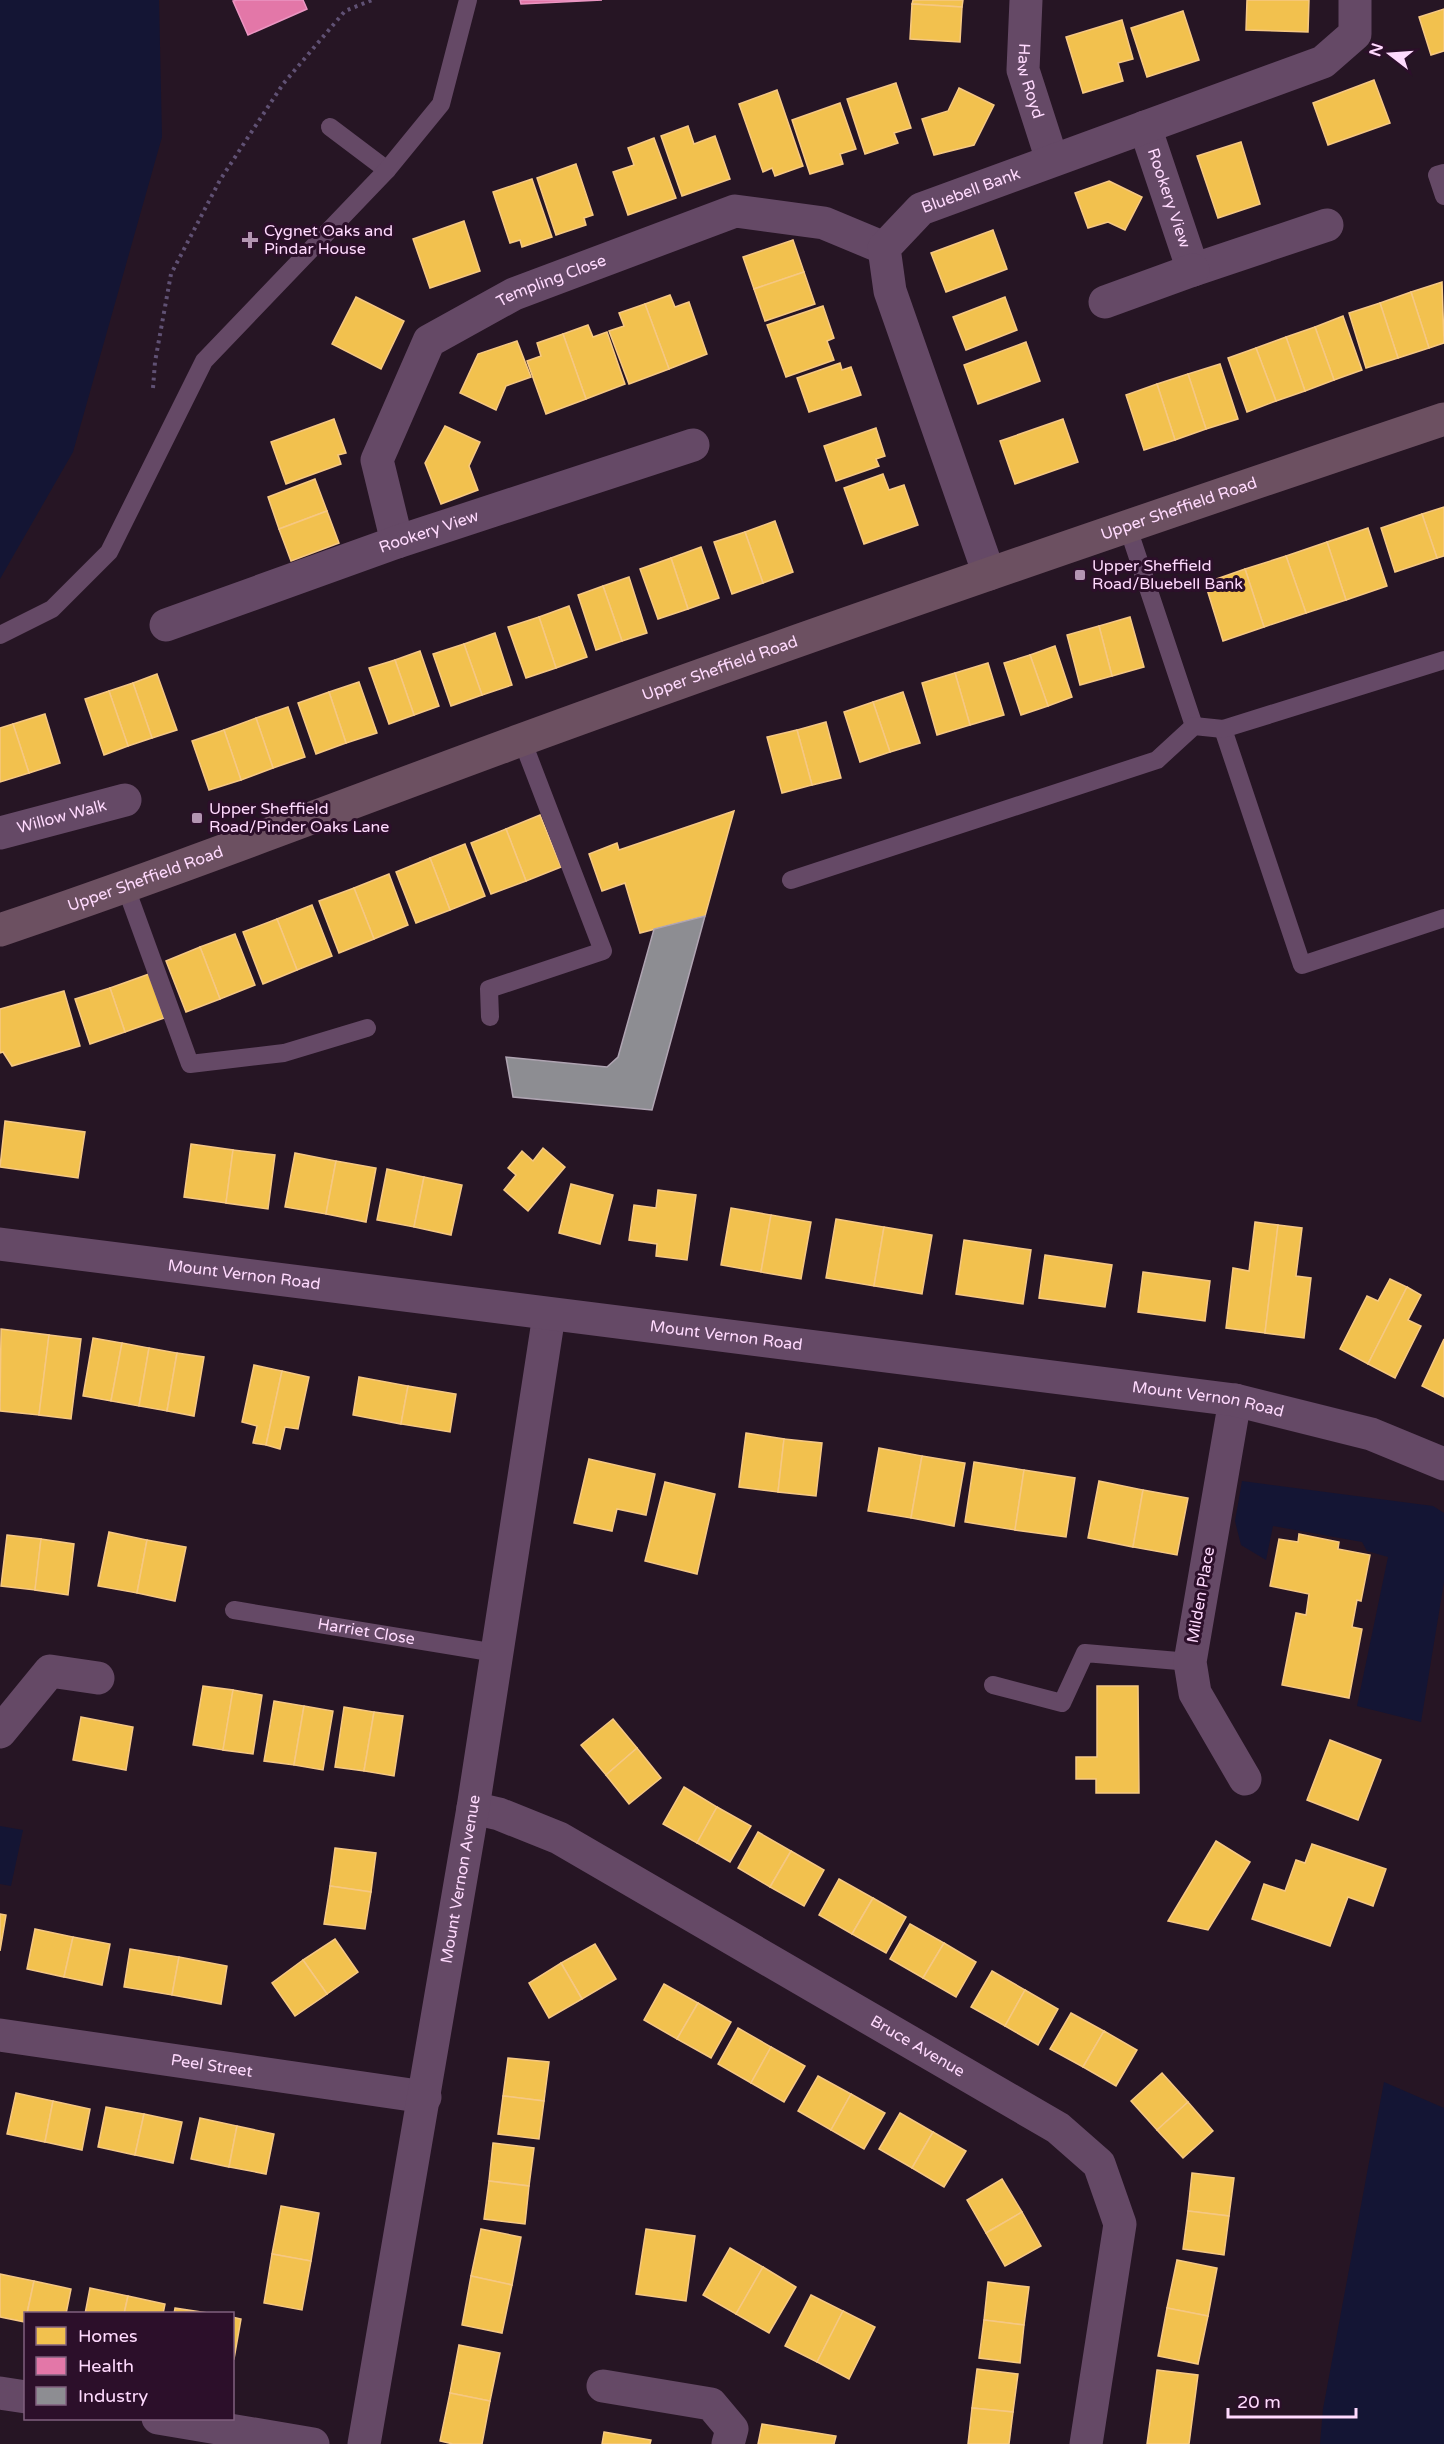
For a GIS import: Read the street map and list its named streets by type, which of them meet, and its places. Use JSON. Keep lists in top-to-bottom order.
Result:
{
  "streets": {
    "highway": ["Upper Sheffield Road"],
    "street": [
      "Haw Royd",
      "Bluebell Bank",
      "Rookery View",
      "Templing Close",
      "Willow Walk",
      "Mount Vernon Road",
      "Milden Place",
      "Mount Vernon Avenue",
      "Bruce Avenue",
      "Peel Street"
    ],
    "lane": ["Harriet Close"]
  },
  "crossings": [
    ["Haw Royd", "Bluebell Bank"],
    ["Bluebell Bank", "Rookery View"],
    ["Bluebell Bank", "Templing Close"],
    ["Rookery View", "Templing Close"],
    ["Mount Vernon Road", "Milden Place"],
    ["Mount Vernon Road", "Mount Vernon Avenue"],
    ["Harriet Close", "Mount Vernon Avenue"],
    ["Mount Vernon Avenue", "Bruce Avenue"],
    ["Mount Vernon Avenue", "Peel Street"]
  ],
  "places": {
    "health": ["Cygnet Oaks and Pindar House"],
    "transit": ["Upper Sheffield Road/Bluebell Bank", "Upper Sheffield Road/Pinder Oaks Lane"]
  },
  "legend": ["Homes", "Health", "Industry"],
  "scale_bar": "20 m",
  "north": "left"
}
